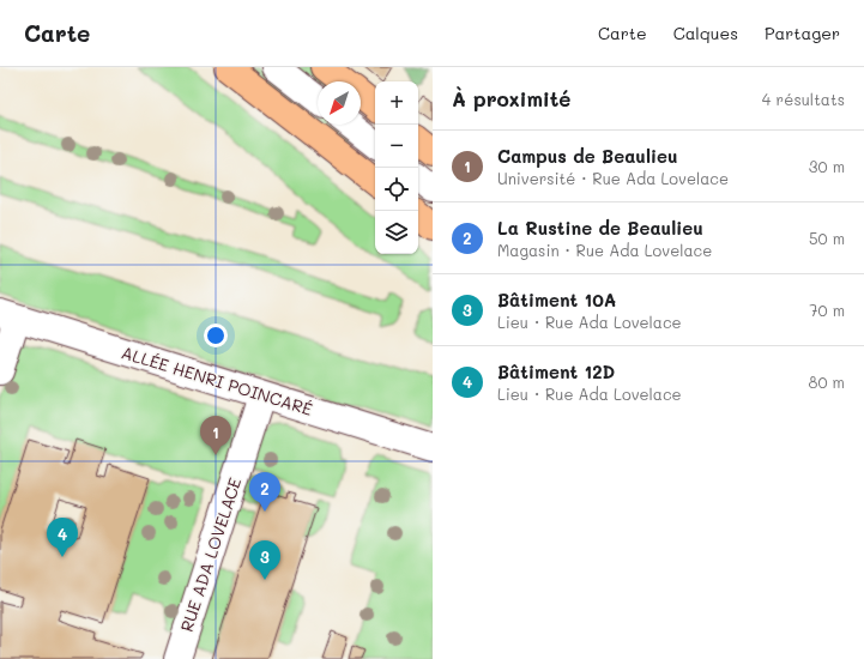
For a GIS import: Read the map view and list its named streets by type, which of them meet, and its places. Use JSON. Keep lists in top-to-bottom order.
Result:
{
  "streets": {
    "street": ["ALLÉE HENRI POINCARÉ", "RUE ADA LOVELACE"]
  },
  "crossings": [
    ["ALLÉE HENRI POINCARÉ", "RUE ADA LOVELACE"]
  ],
  "north": "bottom left",
  "page": {
    "header": "Carte",
    "nav": ["Carte", "Calques", "Partager"],
    "heading": ["À proximité", "4 résultats"],
    "map_buttons": ["+", "−"],
    "list": [
      {
        "mark": "1",
        "name": "Campus de Beaulieu",
        "note": "Université · Rue Ada Lovelace",
        "value": "30 m"
      },
      {
        "mark": "2",
        "name": "La Rustine de Beaulieu",
        "note": "Magasin · Rue Ada Lovelace",
        "value": "50 m"
      },
      {
        "mark": "3",
        "name": "Bâtiment 10A",
        "note": "Lieu · Rue Ada Lovelace",
        "value": "70 m"
      },
      {
        "mark": "4",
        "name": "Bâtiment 12D",
        "note": "Lieu · Rue Ada Lovelace",
        "value": "80 m"
      }
    ],
    "pins": [
      "1",
      "2",
      "4",
      "3"
    ]
  }
}
